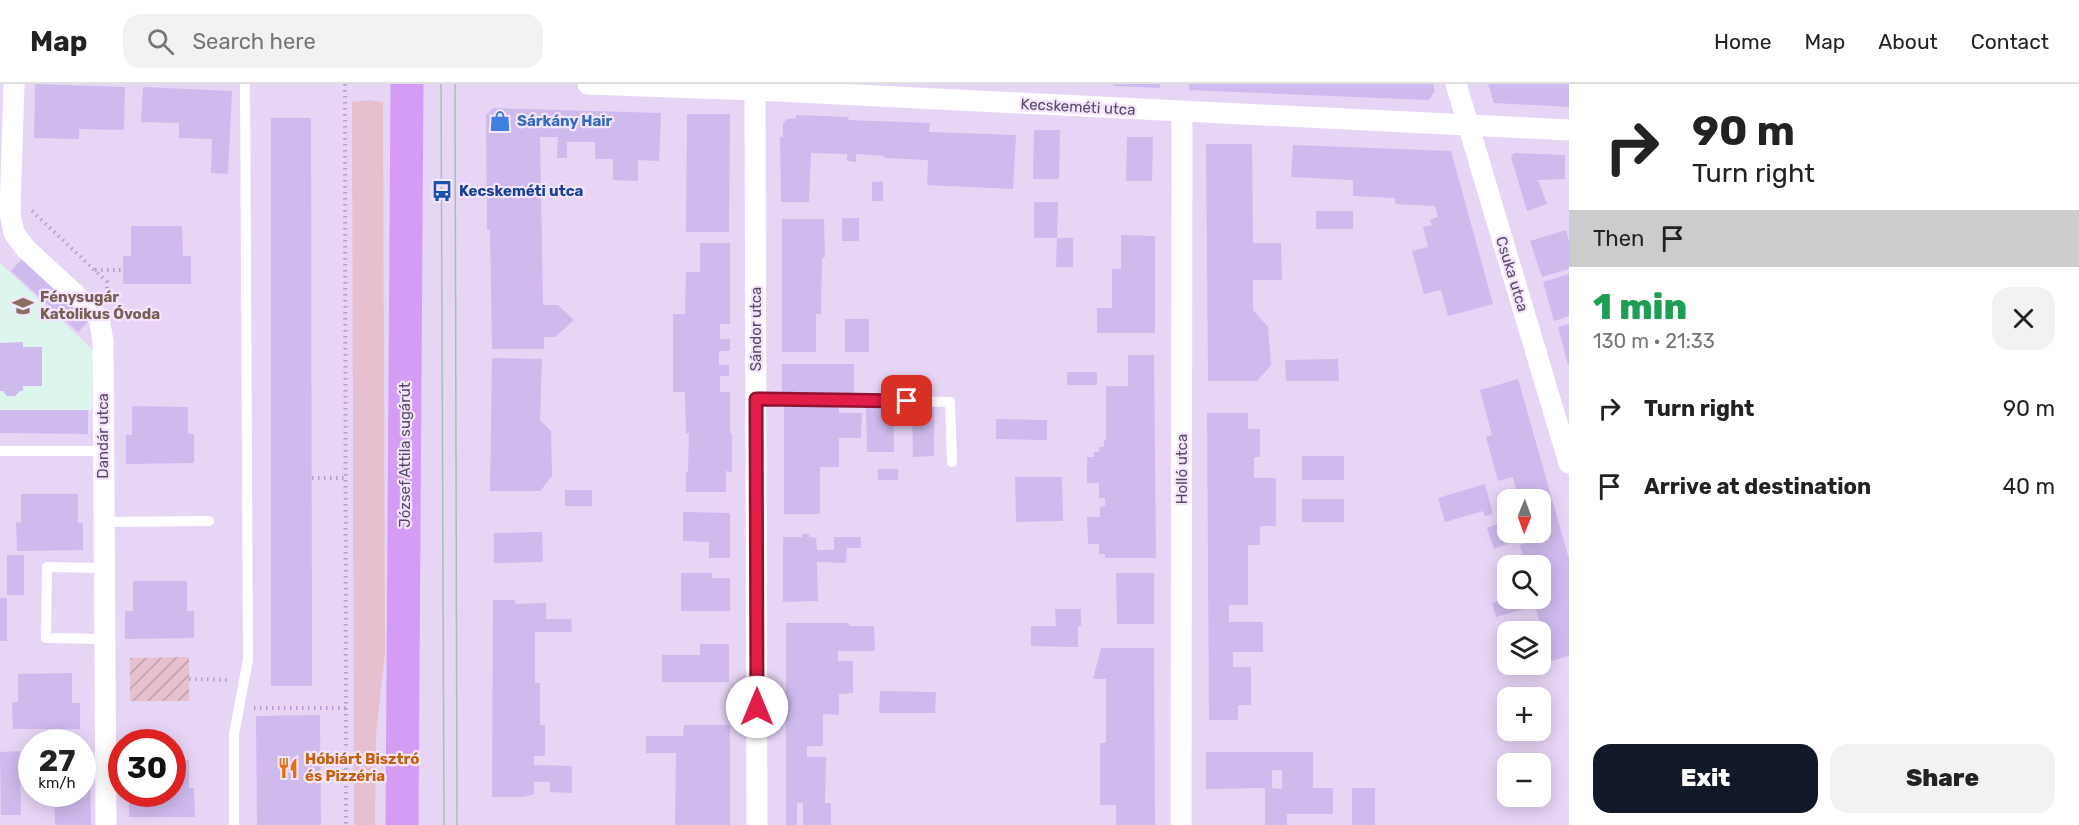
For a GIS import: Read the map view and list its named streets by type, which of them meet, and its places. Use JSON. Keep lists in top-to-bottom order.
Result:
{
  "streets": {
    "main road": ["József Attila sugárút"],
    "street": [
      "Kecskeméti utca",
      "Csuka utca",
      "Sándor utca",
      "Dandár utca",
      "Holló utca"
    ]
  },
  "crossings": [
    ["Kecskeméti utca", "Csuka utca"],
    ["Kecskeméti utca", "Sándor utca"],
    ["Kecskeméti utca", "Holló utca"]
  ],
  "places": {
    "shop": ["Sárkány Hair"],
    "bus stop": ["Kecskeméti utca"],
    "school or university": ["Fénysugár Katolikus Óvoda"],
    "restaurant": ["Hóbiárt Bisztró és Pizzéria"]
  },
  "north": "bottom",
  "page": {
    "header": "Map",
    "search": "Search here",
    "nav": [
      "Home",
      "Map",
      "About",
      "Contact"
    ],
    "turn": ["90 m", "Turn right"],
    "then": "Then",
    "heading": ["1 min", "130 m · 21:33"],
    "list": [
      {
        "name": "Turn right",
        "value": "90 m"
      },
      {
        "name": "Arrive at destination",
        "value": "40 m"
      }
    ],
    "map_buttons": ["+", "−"],
    "speed": "27 km/h",
    "limit": "30",
    "buttons": ["Exit", "Share"]
  }
}
